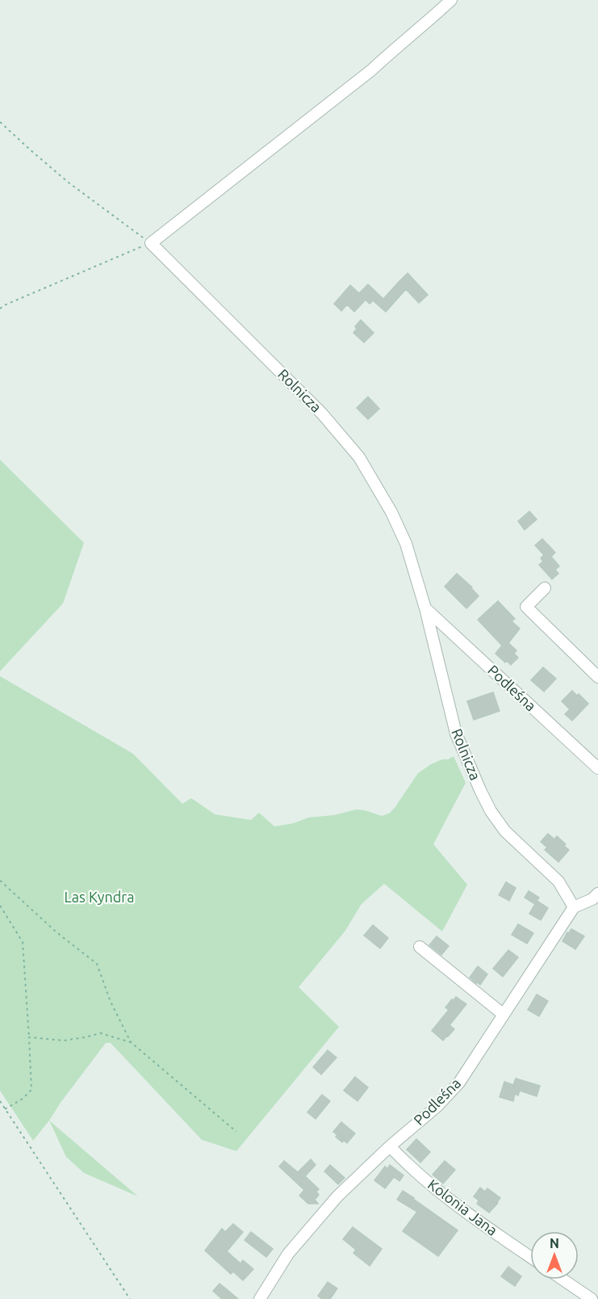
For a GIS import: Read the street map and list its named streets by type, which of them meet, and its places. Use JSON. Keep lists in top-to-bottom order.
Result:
{
  "streets": {
    "street": ["Rolnicza", "Podleśna", "Kolonia Jana"]
  },
  "crossings": [
    ["Rolnicza", "Podleśna"],
    ["Podleśna", "Kolonia Jana"]
  ],
  "parks": ["Las Kyndra"],
  "north": "top"
}
